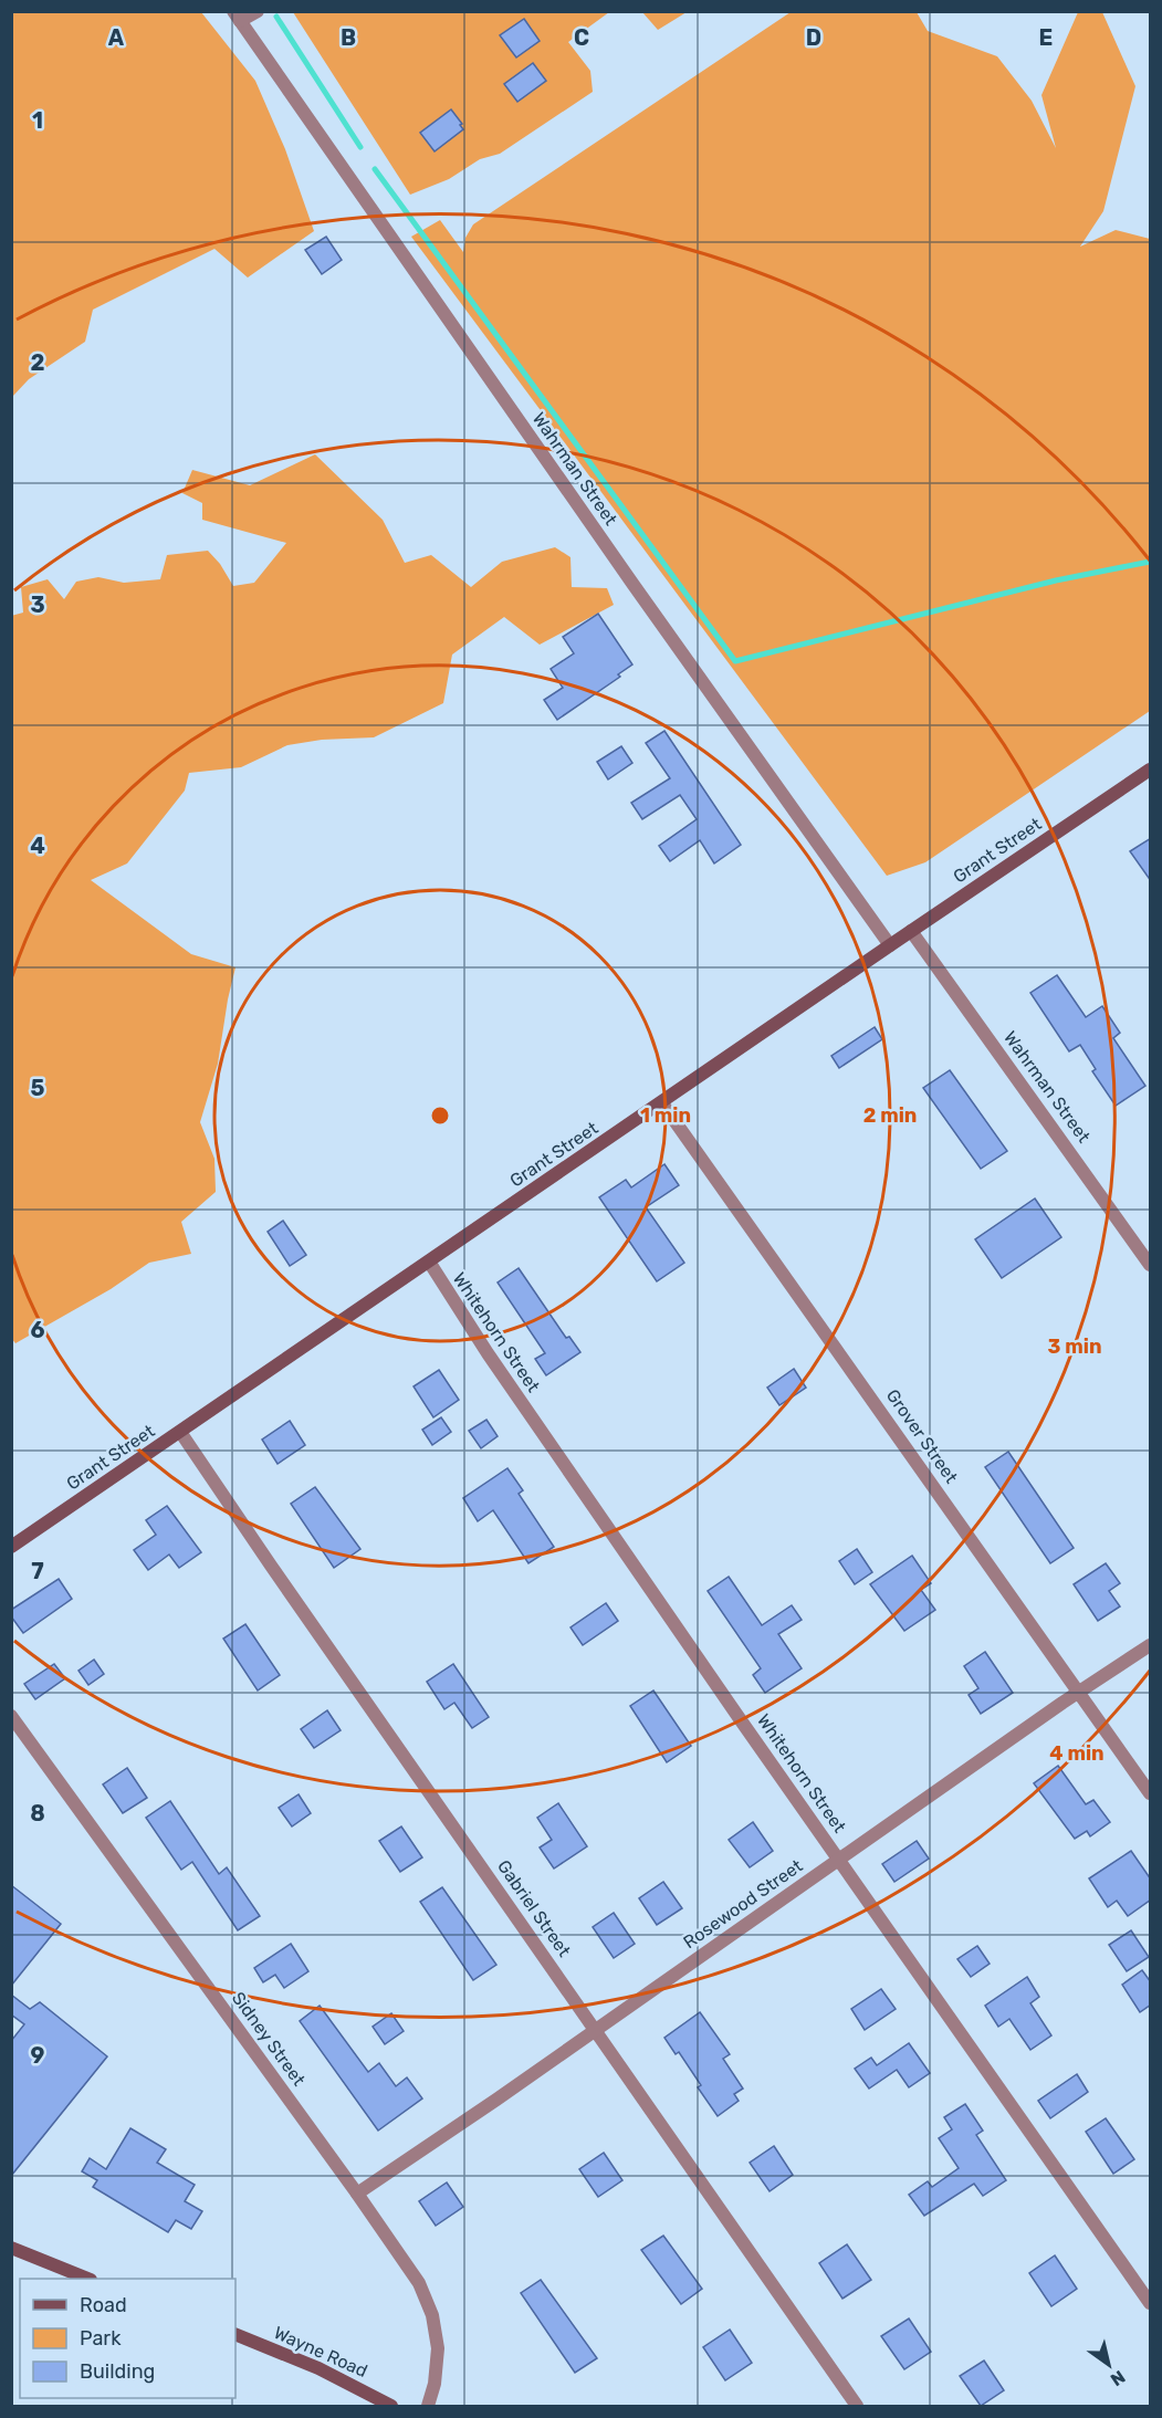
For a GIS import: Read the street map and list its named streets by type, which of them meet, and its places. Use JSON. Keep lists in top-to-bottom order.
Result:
{
  "streets": {
    "street": [
      "Wahrman Street",
      "Grant Street",
      "Whitehorn Street",
      "Grover Street",
      "Rosewood Street",
      "Gabriel Street",
      "Sidney Street",
      "Wayne Road"
    ]
  },
  "crossings": [
    ["Wahrman Street", "Grant Street"],
    ["Grant Street", "Whitehorn Street"],
    ["Grant Street", "Grover Street"],
    ["Grant Street", "Gabriel Street"],
    ["Whitehorn Street", "Rosewood Street"],
    ["Grover Street", "Rosewood Street"],
    ["Rosewood Street", "Gabriel Street"],
    ["Rosewood Street", "Sidney Street"]
  ],
  "legend": ["Road", "Park", "Building"],
  "north": "bottom right",
  "grid": {
    "columns": [
      "A",
      "B",
      "C",
      "D",
      "E"
    ],
    "rows": [
      "1",
      "2",
      "3",
      "4",
      "5",
      "6",
      "7",
      "8",
      "9"
    ]
  },
  "rings": [
    "1 min",
    "2 min",
    "3 min",
    "4 min"
  ]
}
